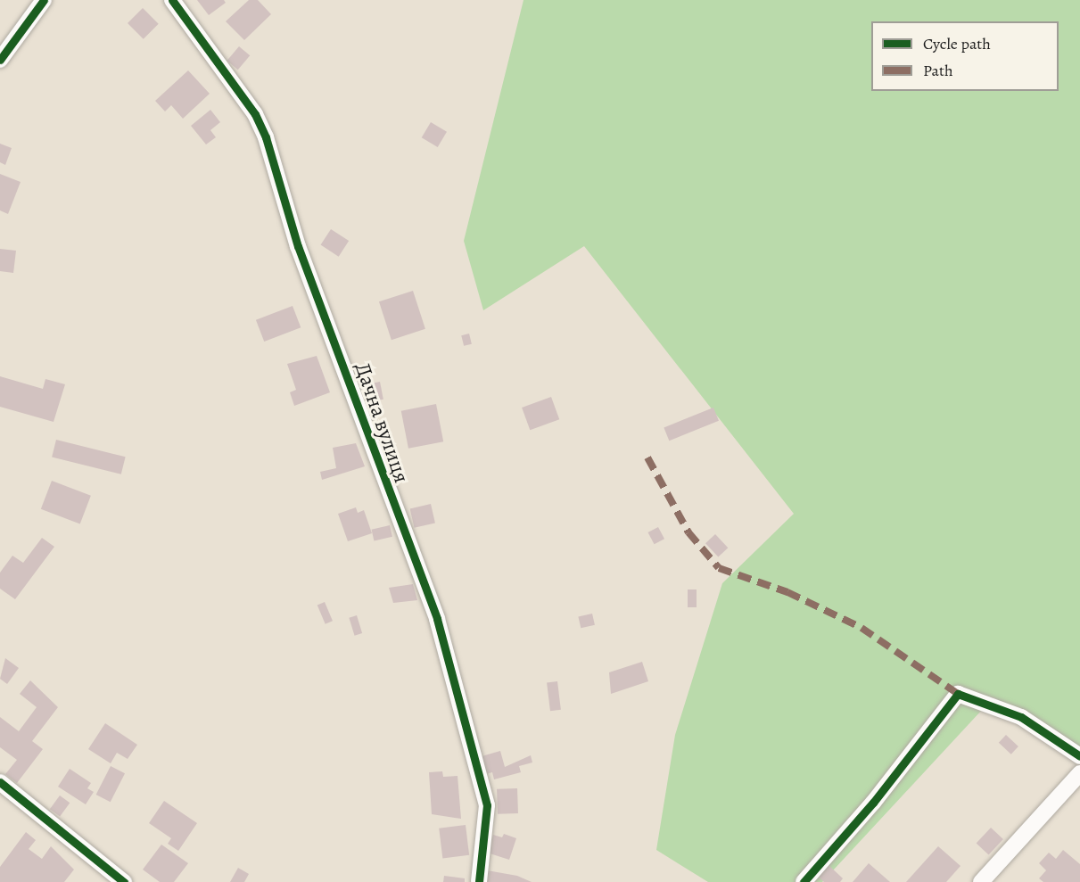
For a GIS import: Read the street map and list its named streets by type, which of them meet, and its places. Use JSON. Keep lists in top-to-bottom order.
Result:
{
  "streets": {
    "street": ["Дачна вулиця"]
  },
  "legend": ["Cycle path", "Path"]
}
